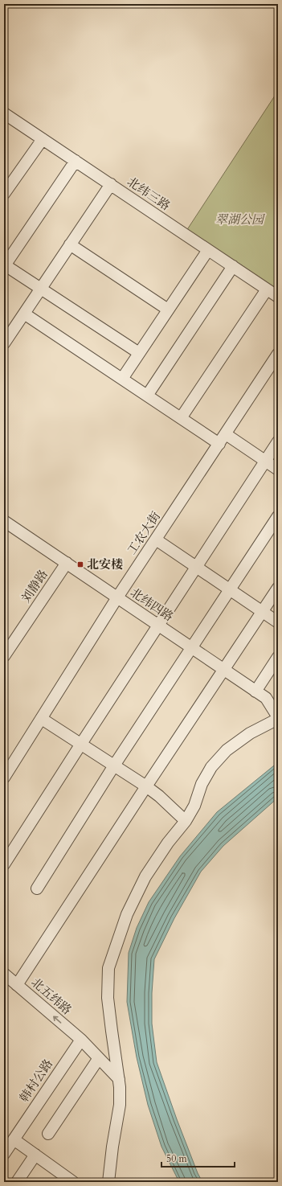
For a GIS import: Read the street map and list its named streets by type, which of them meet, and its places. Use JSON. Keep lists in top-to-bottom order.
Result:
{
  "streets": {
    "street": [
      "北纬三路",
      "工农大街",
      "刘静路",
      "北纬四路",
      "北五纬路",
      "韩村公路"
    ]
  },
  "crossings": [
    ["工农大街", "北纬四路"],
    ["刘静路", "北纬四路"],
    ["北五纬路", "韩村公路"]
  ],
  "one_way": ["北五纬路"],
  "parks": ["翠湖公园"],
  "places": {
    "transit": ["北安楼"]
  },
  "scale_bar": "50 m"
}
